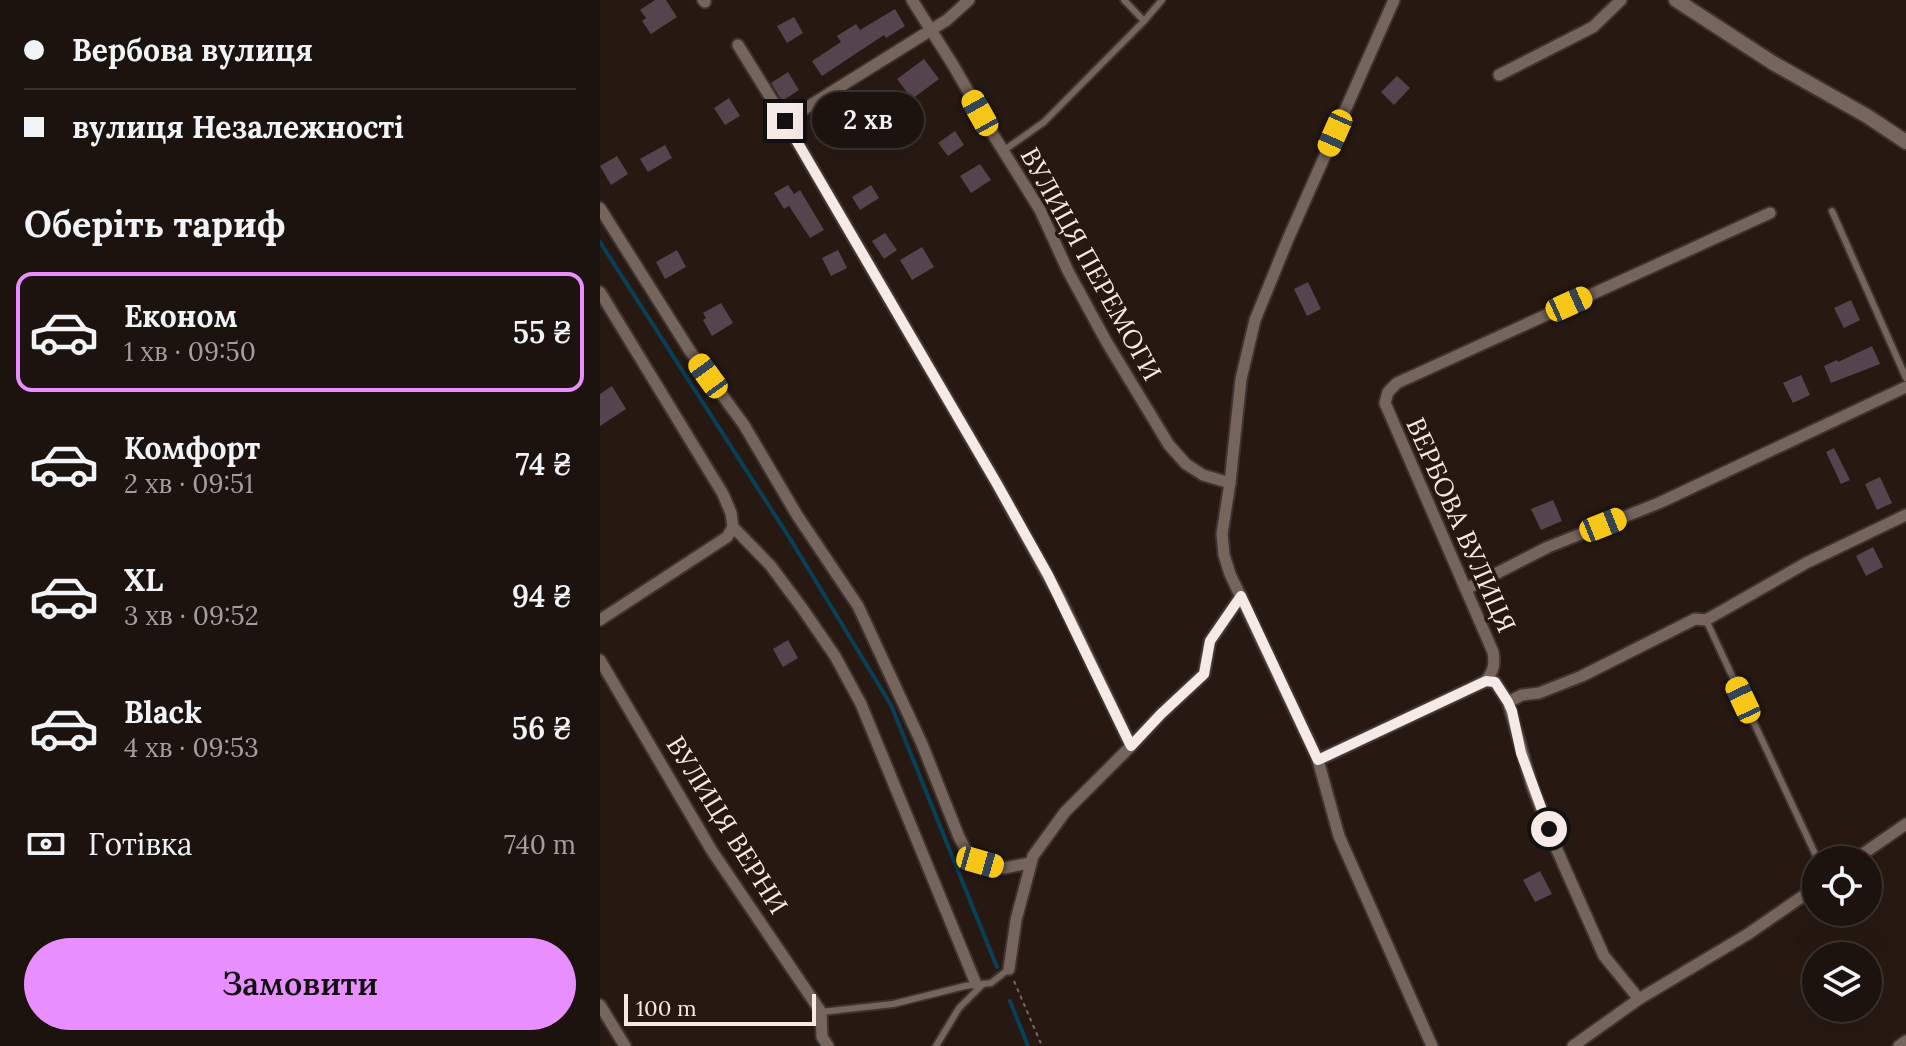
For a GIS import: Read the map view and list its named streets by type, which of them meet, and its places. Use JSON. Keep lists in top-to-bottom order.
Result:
{
  "streets": {
    "street": ["ВУЛИЦЯ ПЕРЕМОГИ", "ВЕРБОВА ВУЛИЦЯ", "ВУЛИЦЯ ВЕРНИ"]
  },
  "scale_bar": "100 m",
  "page": {
    "banner": ["Вербова вулиця", "вулиця Незалежності"],
    "bubble": "2 хв",
    "heading": "Оберіть тариф",
    "list": [
      {
        "name": "Економ",
        "note": "1 хв · 09:50",
        "value": "55 ₴"
      },
      {
        "name": "Комфорт",
        "note": "2 хв · 09:51",
        "value": "74 ₴"
      },
      {
        "name": "XL",
        "note": "3 хв · 09:52",
        "value": "94 ₴"
      },
      {
        "name": "Black",
        "note": "4 хв · 09:53",
        "value": "56 ₴"
      }
    ],
    "pay": ["Готівка", "740 m"],
    "buttons": "Замовити",
    "scale": "100 m"
  }
}
